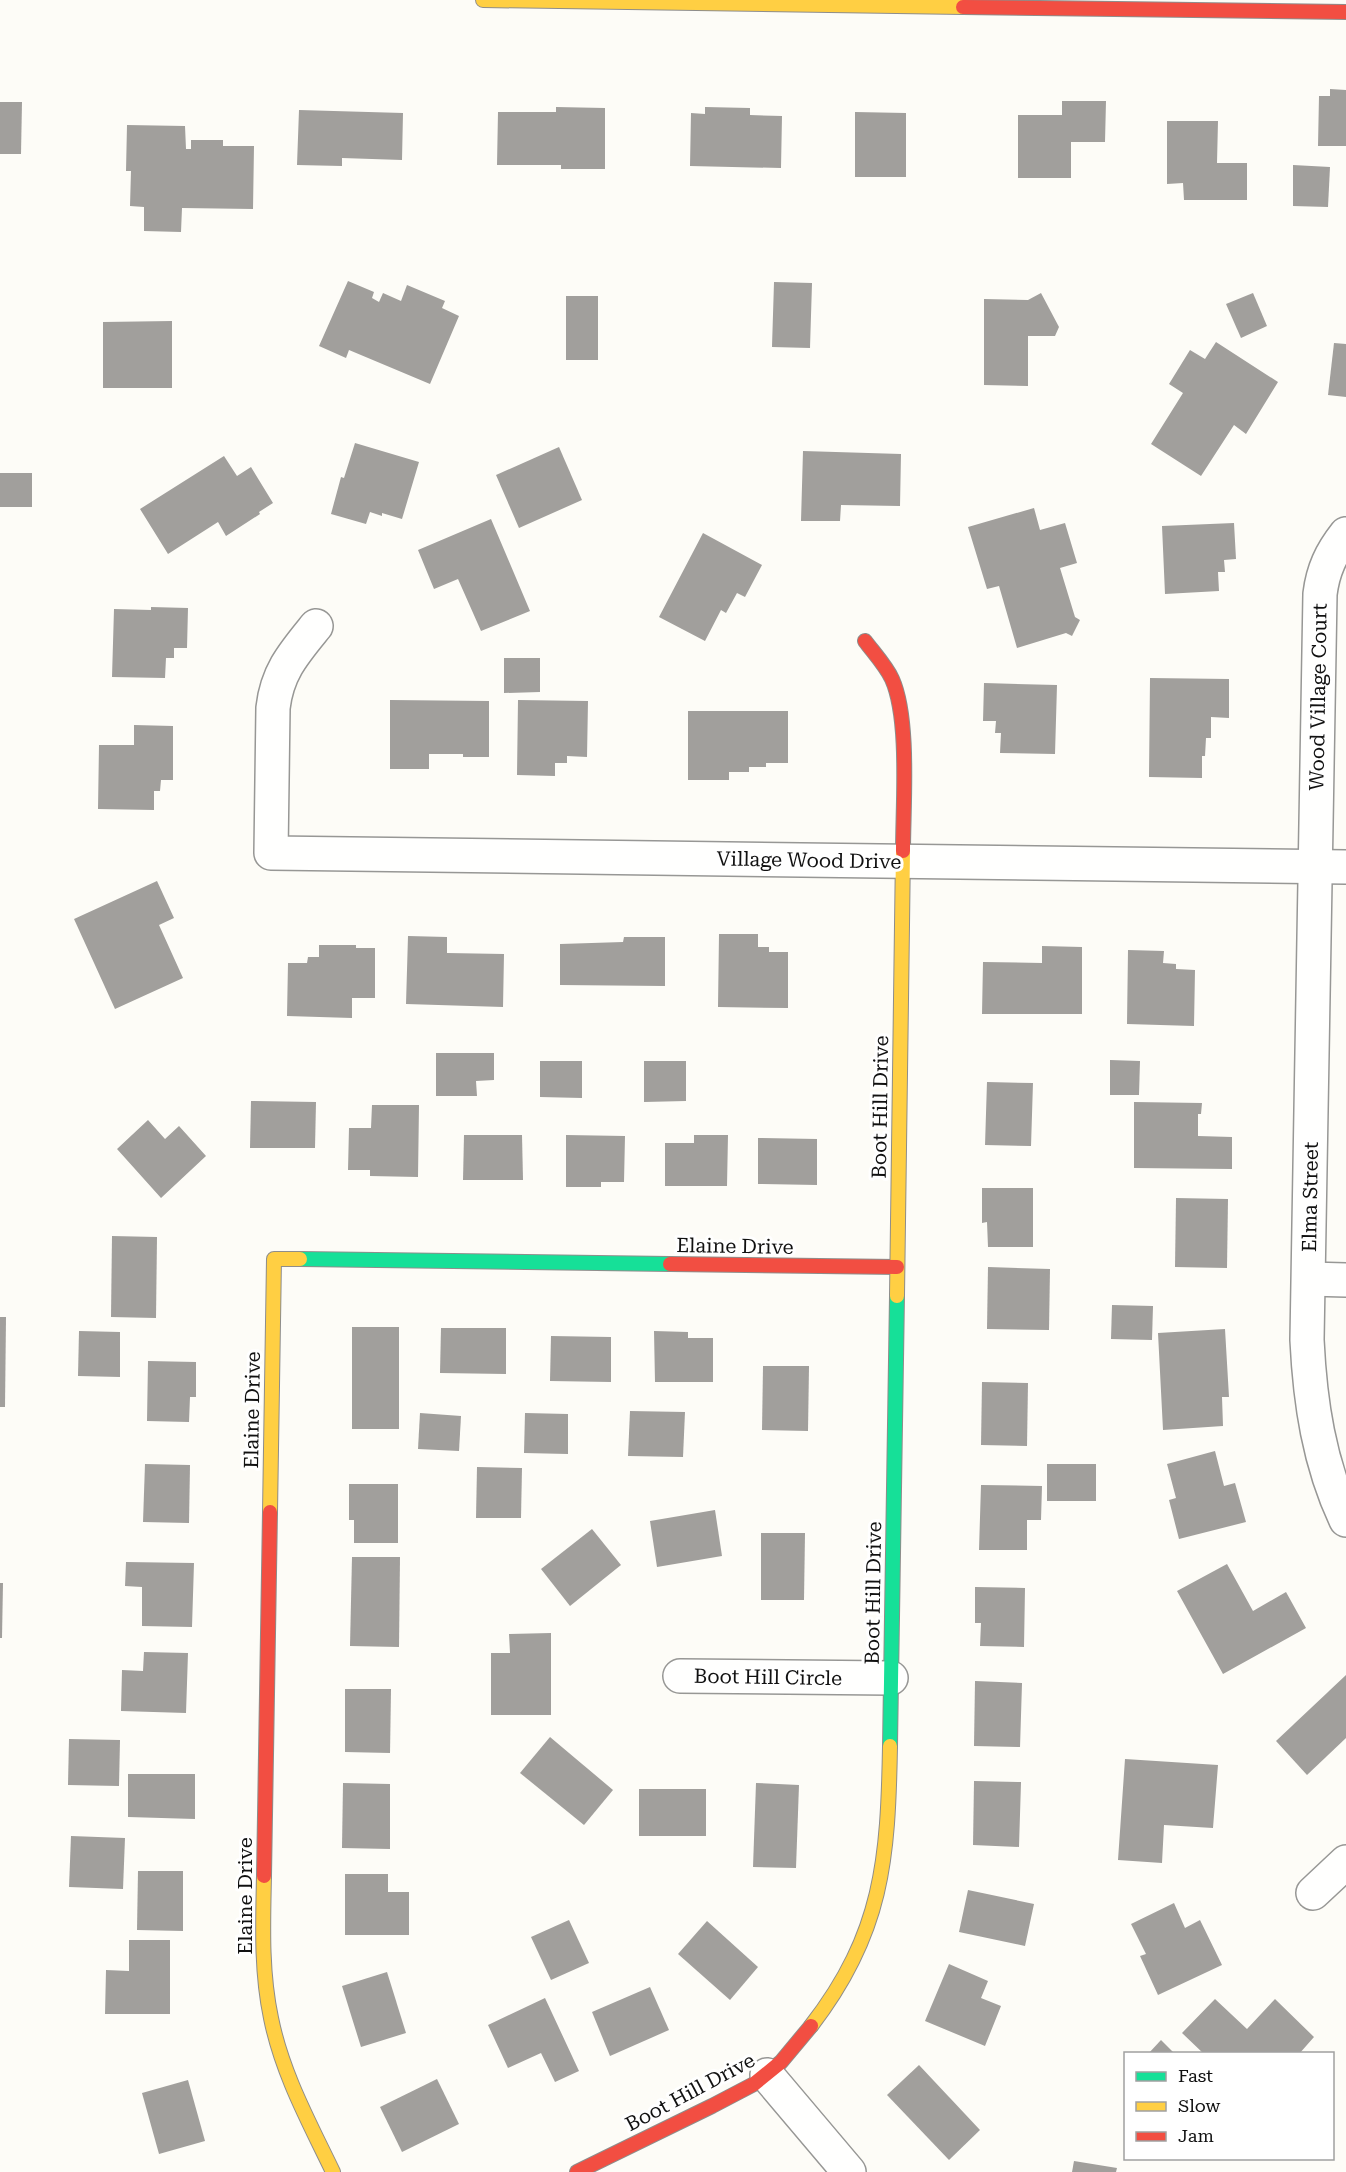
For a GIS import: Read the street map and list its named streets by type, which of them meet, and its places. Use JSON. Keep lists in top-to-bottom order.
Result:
{
  "streets": {
    "street": [
      "Wood Village Court",
      "Village Wood Drive",
      "Boot Hill Drive",
      "Elma Street",
      "Elaine Drive",
      "Boot Hill Circle"
    ]
  },
  "crossings": [
    ["Wood Village Court", "Village Wood Drive"],
    ["Wood Village Court", "Elma Street"],
    ["Village Wood Drive", "Boot Hill Drive"],
    ["Village Wood Drive", "Elma Street"],
    ["Boot Hill Drive", "Elaine Drive"],
    ["Boot Hill Drive", "Boot Hill Circle"]
  ],
  "legend": ["Fast", "Slow", "Jam"]
}
